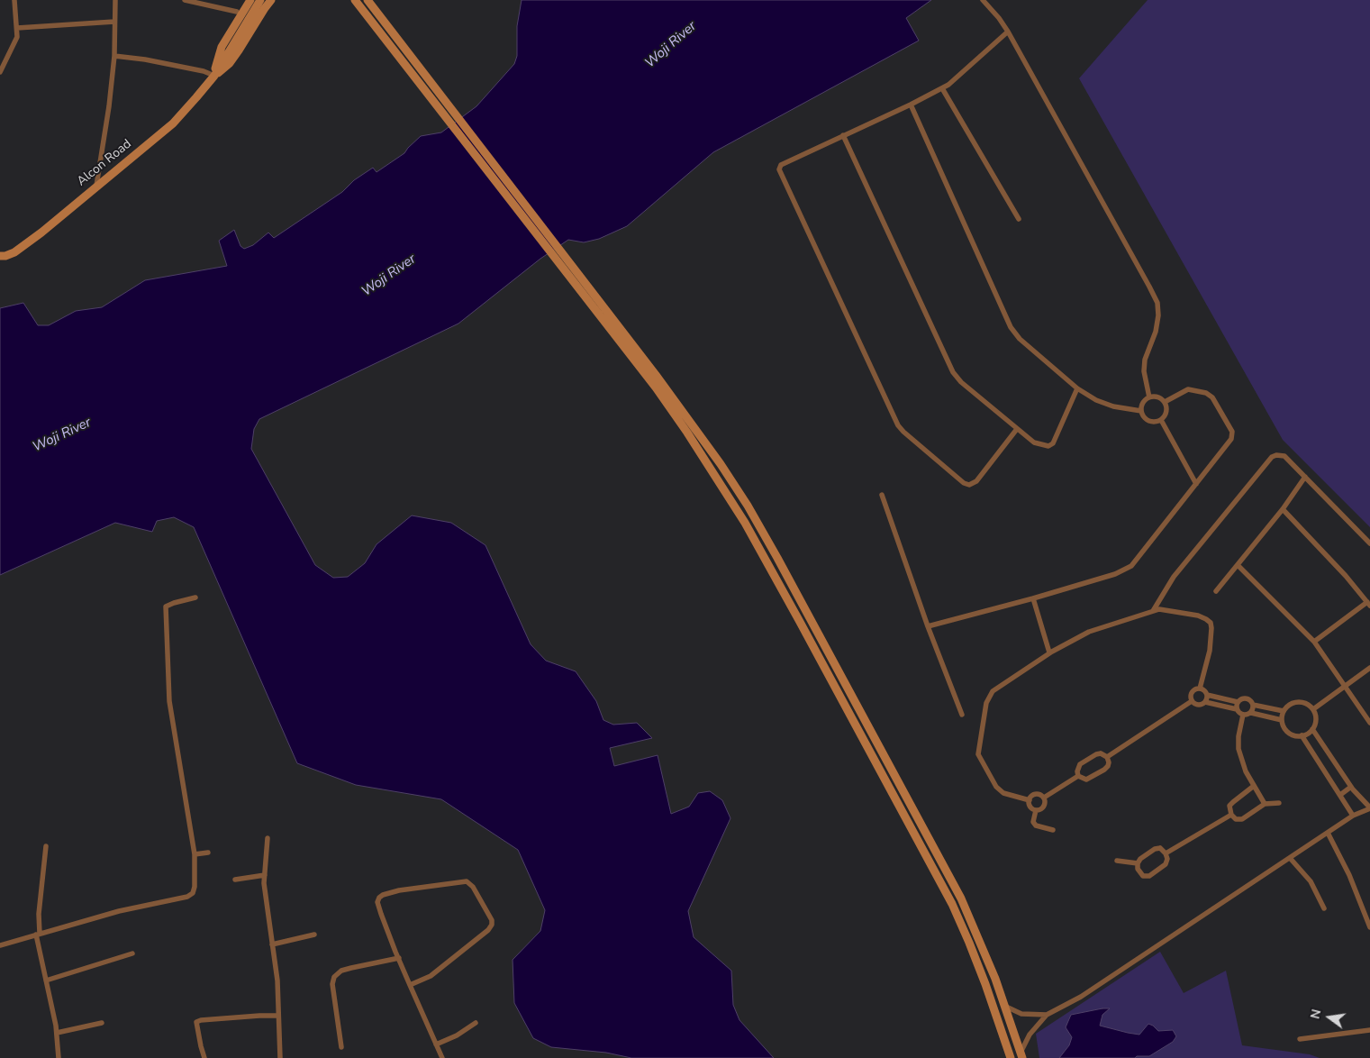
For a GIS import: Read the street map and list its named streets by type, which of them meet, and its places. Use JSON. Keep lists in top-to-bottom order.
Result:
{
  "streets": {
    "main road": ["Alcon Road"]
  },
  "water": ["Woji River"],
  "north": "left"
}
